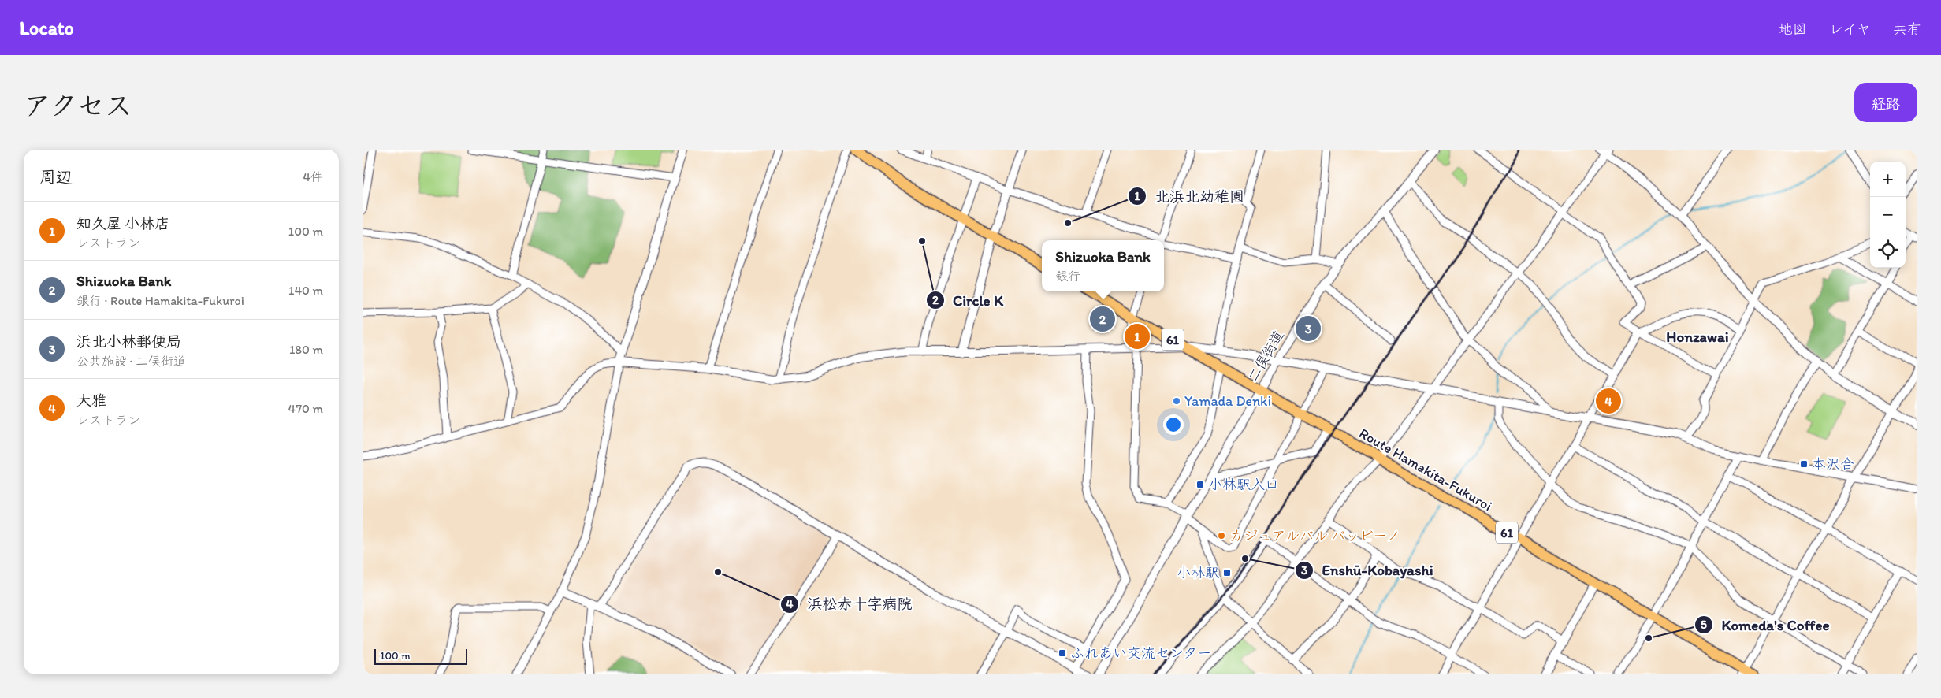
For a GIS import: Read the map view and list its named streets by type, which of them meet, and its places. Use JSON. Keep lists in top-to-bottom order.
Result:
{
  "streets": {
    "main road": ["61", "Route Hamakita-Fukuroi"],
    "street": ["二俣街道"]
  },
  "crossings": [
    ["二俣街道", "Route Hamakita-Fukuroi"]
  ],
  "districts": ["Honzawai"],
  "places": {
    "other": [
      "北浜北幼稚園",
      "Circle K",
      "Yamada Denki",
      "カジュアルバル バッビーノ",
      "Enshū-Kobayashi",
      "浜松赤十字病院",
      "Komeda's Coffee"
    ],
    "transit": [
      "本沢合",
      "小林駅入口",
      "小林駅",
      "ふれあい交流センター"
    ]
  },
  "scale_bar": "100 m",
  "page": {
    "header": "Locato",
    "nav": ["地図", "レイヤ", "共有"],
    "title": "アクセス",
    "buttons": "経路",
    "heading": ["周辺", "4件"],
    "map_buttons": ["+", "−"],
    "list": [
      {
        "mark": "1",
        "name": "知久屋 小林店",
        "note": "レストラン",
        "value": "100 m"
      },
      {
        "mark": "2",
        "name": "Shizuoka Bank",
        "note": "銀行 · Route Hamakita-Fukuroi",
        "value": "140 m"
      },
      {
        "mark": "3",
        "name": "浜北小林郵便局",
        "note": "公共施設 · 二俣街道",
        "value": "180 m"
      },
      {
        "mark": "4",
        "name": "大雅",
        "note": "レストラン",
        "value": "470 m"
      }
    ],
    "popup": ["Shizuoka Bank", "銀行"],
    "pins": [
      "2",
      "3",
      "1",
      "4"
    ],
    "scale": "100 m"
  }
}
